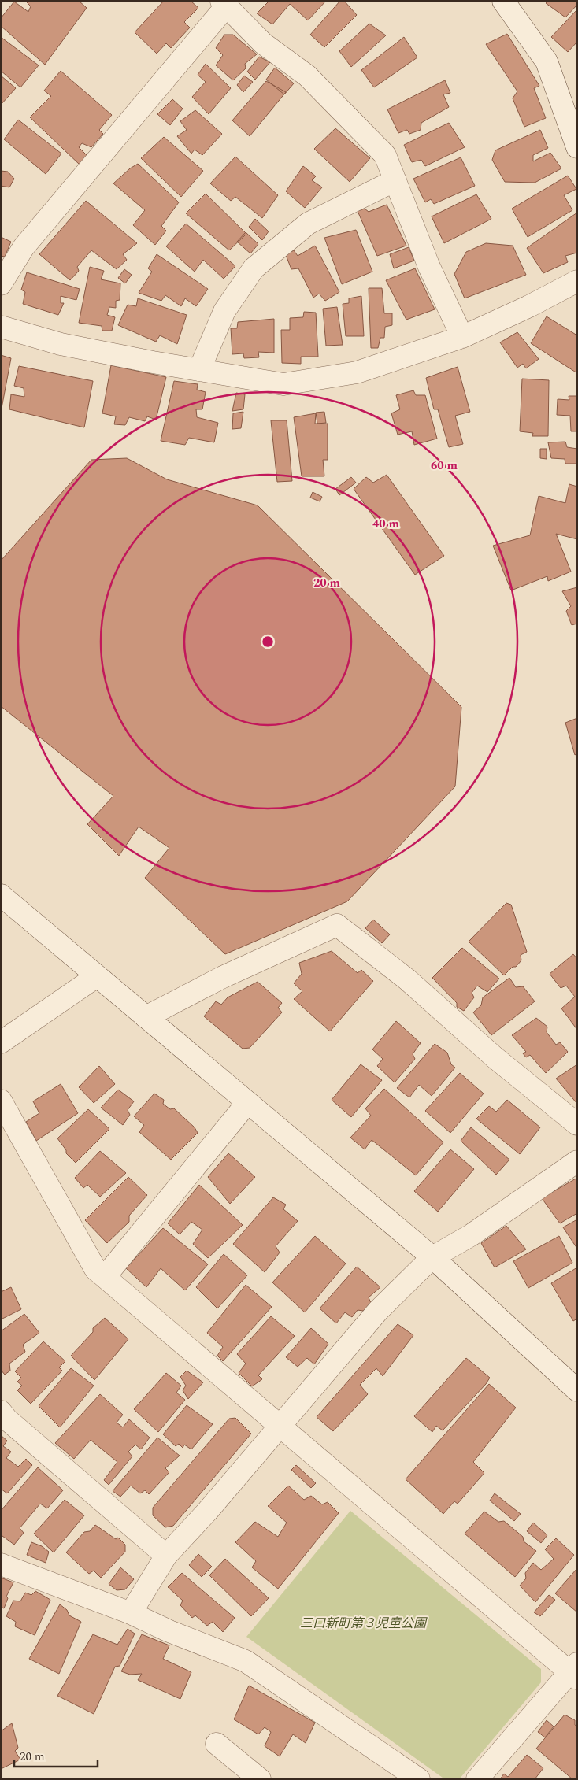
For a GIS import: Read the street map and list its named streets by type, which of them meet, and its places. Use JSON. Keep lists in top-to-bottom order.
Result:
{
  "parks": ["三口新町第３児童公園"],
  "scale_bar": "20 m",
  "rings": ["60 m", "40 m", "20 m"]
}
